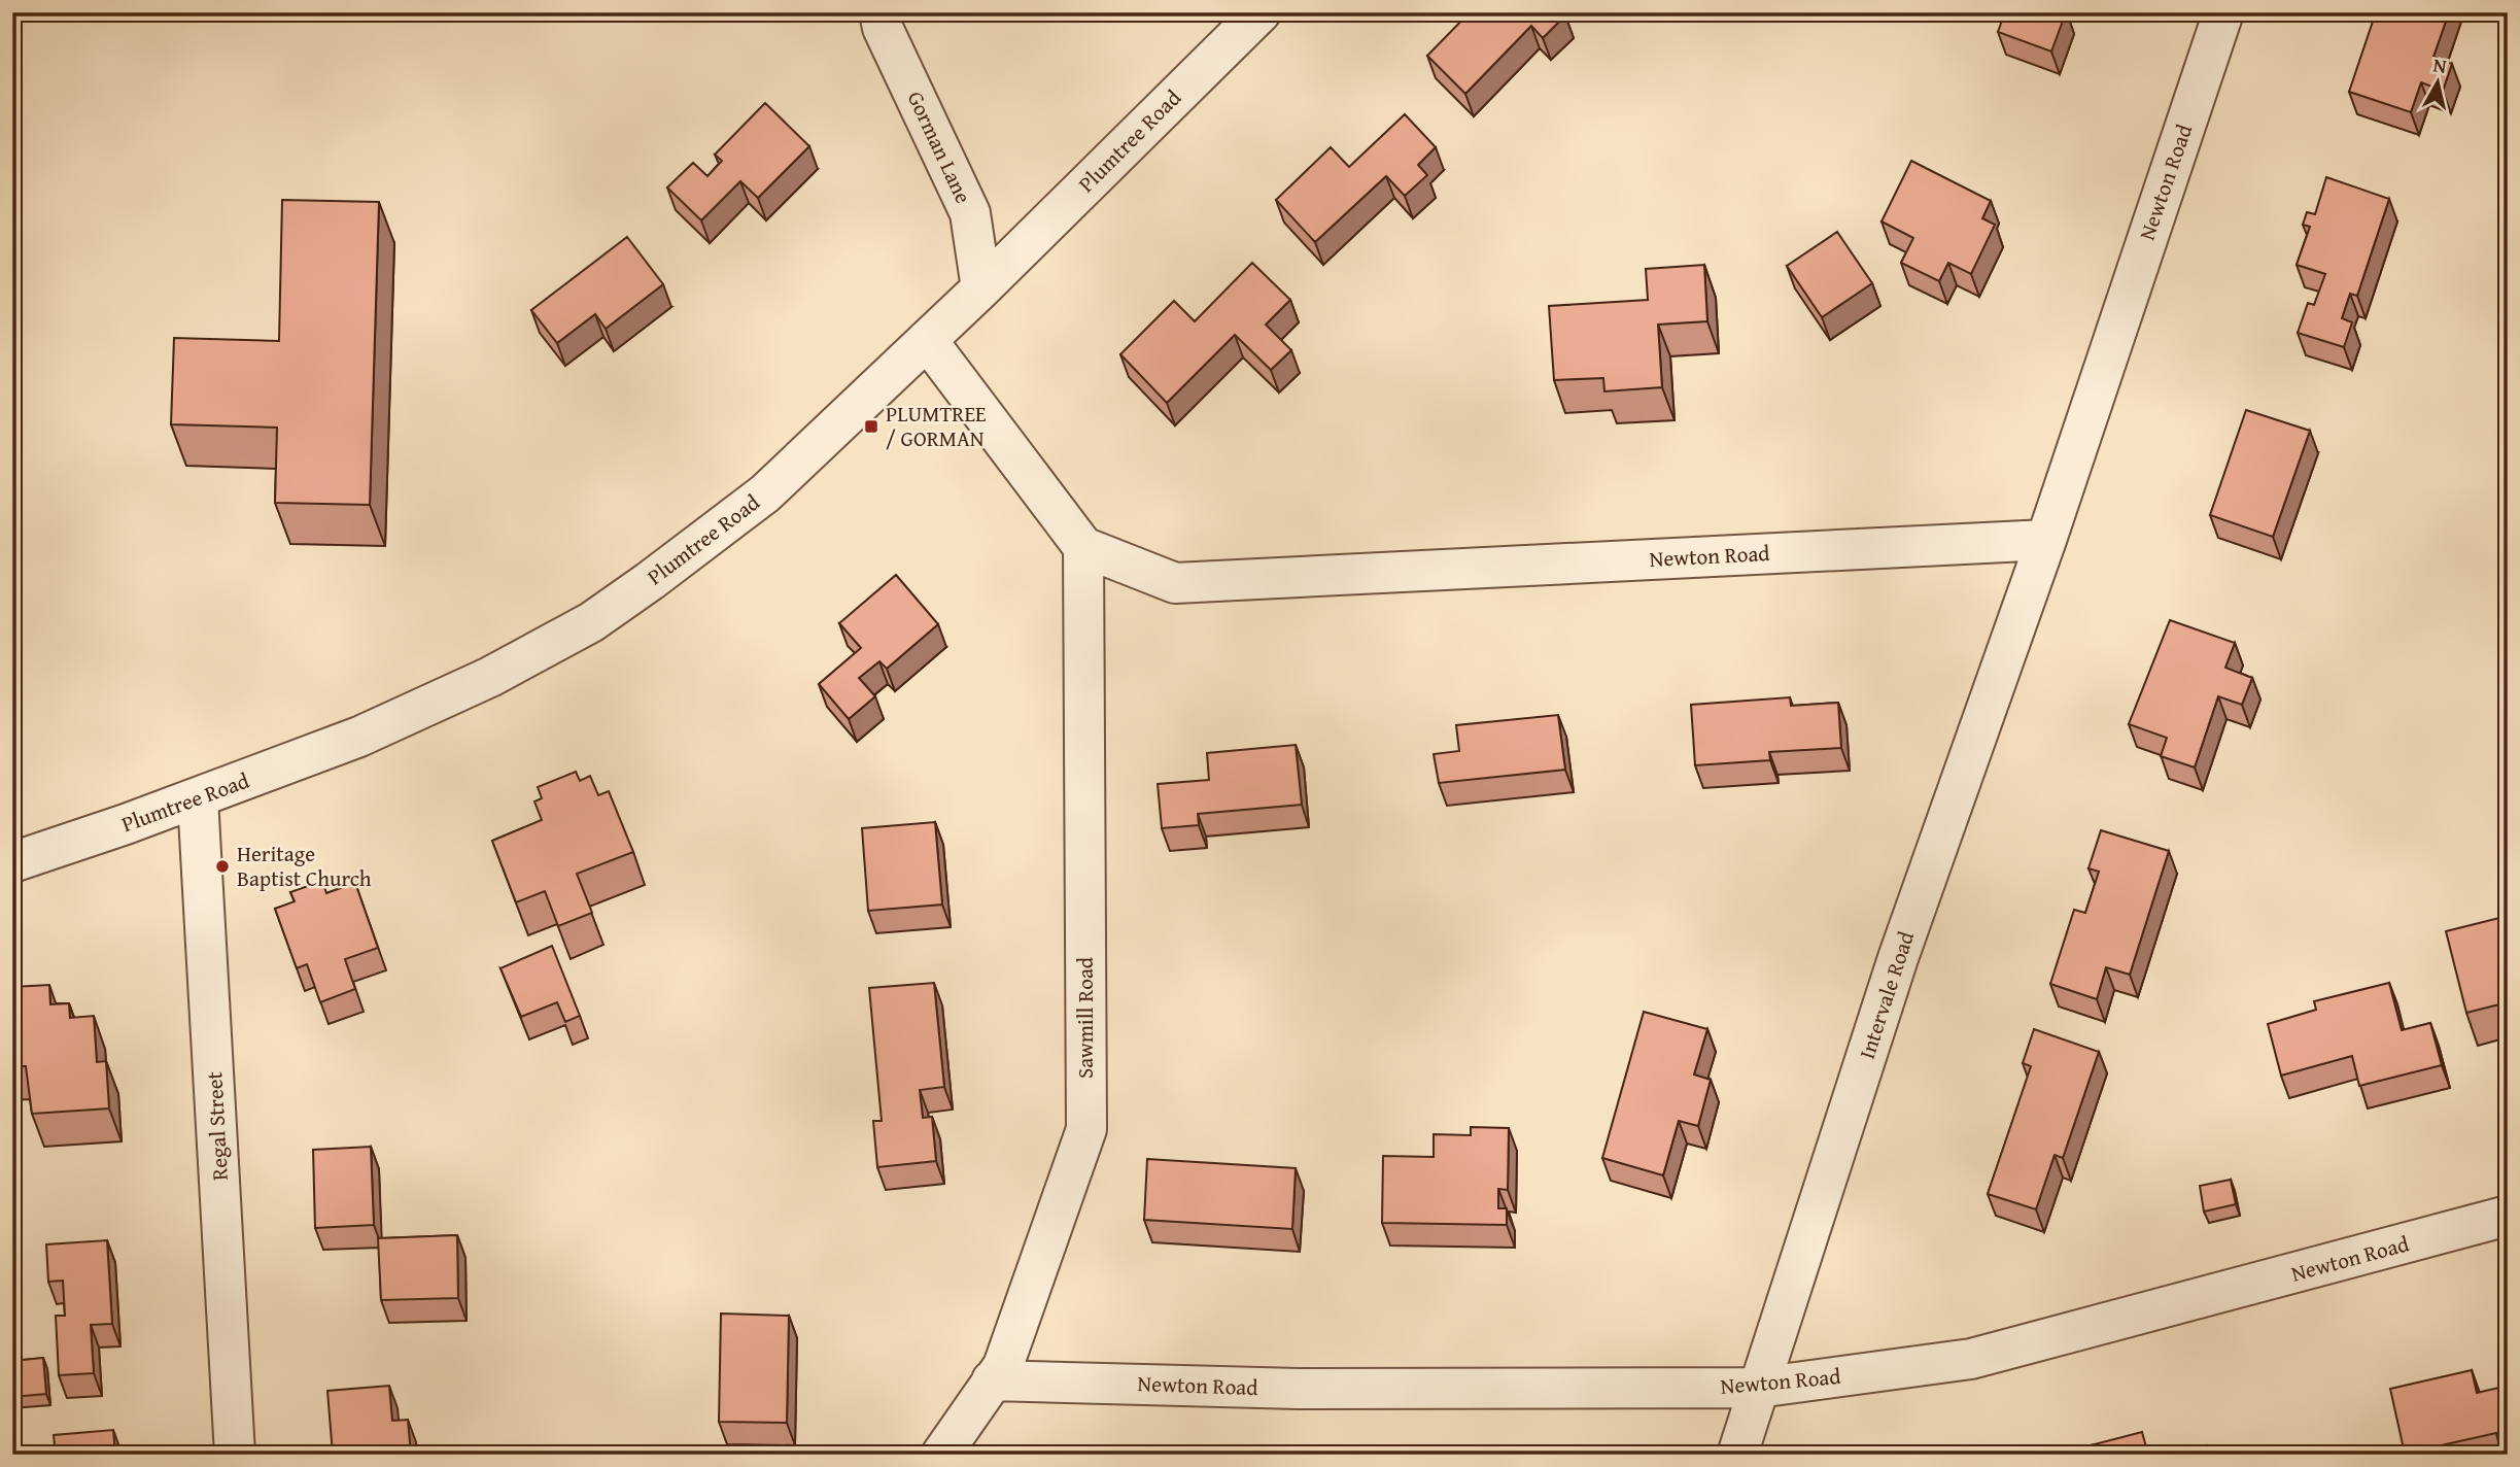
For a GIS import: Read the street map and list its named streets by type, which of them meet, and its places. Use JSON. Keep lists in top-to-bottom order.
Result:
{
  "streets": {
    "street": [
      "Plumtree Road",
      "Gorman Lane",
      "Newton Road",
      "Intervale Road",
      "Sawmill Road",
      "Regal Street"
    ]
  },
  "crossings": [
    ["Plumtree Road", "Gorman Lane"],
    ["Plumtree Road", "Regal Street"],
    ["Newton Road", "Intervale Road"],
    ["Newton Road", "Sawmill Road"]
  ],
  "places": {
    "transit": ["PLUMTREE / GORMAN"],
    "other": ["Heritage Baptist Church"]
  },
  "north": "top"
}
